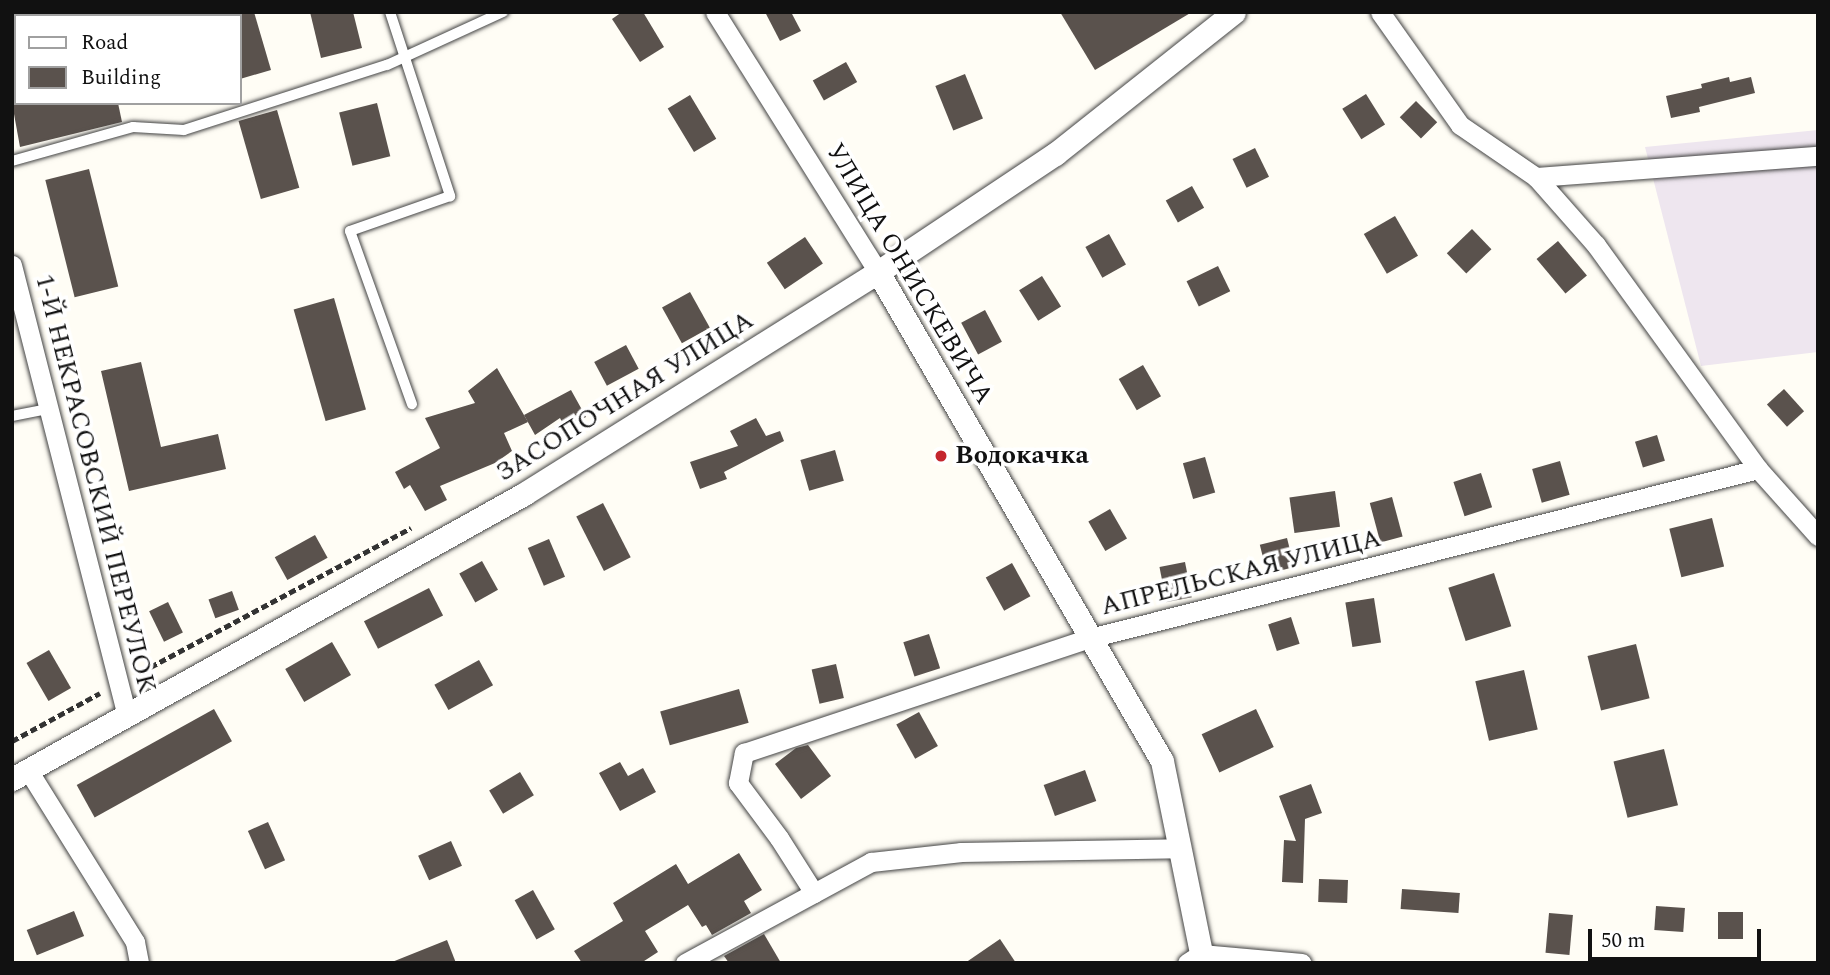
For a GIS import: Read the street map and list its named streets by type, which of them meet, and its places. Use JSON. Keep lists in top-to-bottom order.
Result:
{
  "streets": {
    "street": [
      "УЛИЦА ОНИСКЕВИЧА",
      "ЗАСОПОЧНАЯ УЛИЦА",
      "1-Й НЕКРАСОВСКИЙ ПЕРЕУЛОК",
      "АПРЕЛЬСКАЯ УЛИЦА"
    ]
  },
  "crossings": [
    ["УЛИЦА ОНИСКЕВИЧА", "ЗАСОПОЧНАЯ УЛИЦА"],
    ["УЛИЦА ОНИСКЕВИЧА", "АПРЕЛЬСКАЯ УЛИЦА"],
    ["ЗАСОПОЧНАЯ УЛИЦА", "1-Й НЕКРАСОВСКИЙ ПЕРЕУЛОК"]
  ],
  "places": ["Водокачка"],
  "legend": ["Road", "Building"],
  "scale_bar": "50 m"
}
